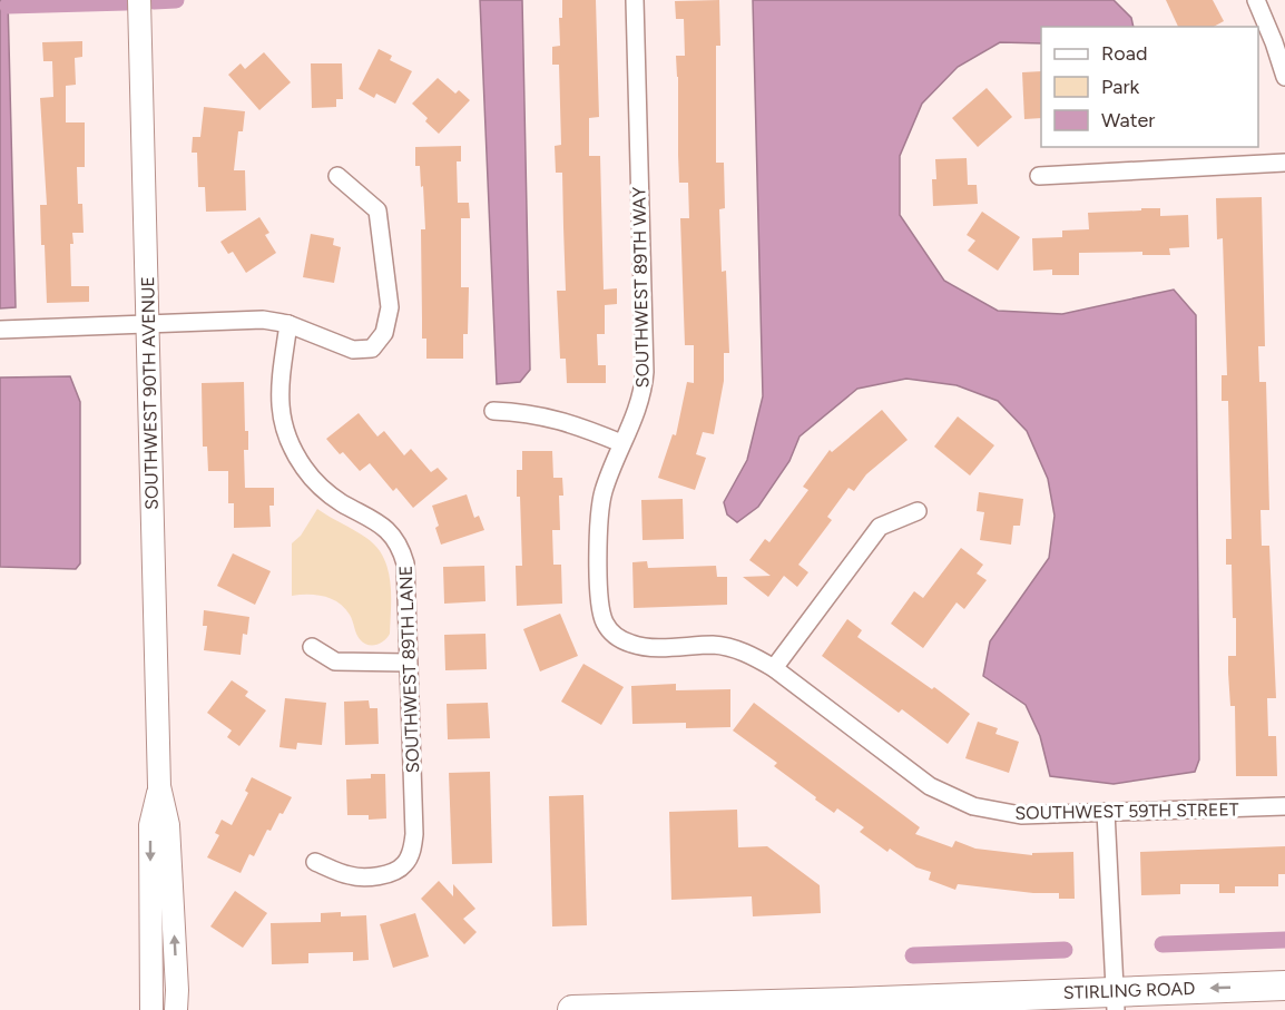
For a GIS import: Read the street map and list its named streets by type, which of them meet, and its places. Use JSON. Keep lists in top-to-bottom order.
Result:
{
  "streets": {
    "main road": ["STIRLING ROAD"],
    "street": [
      "SOUTHWEST 89TH WAY",
      "SOUTHWEST 90TH AVENUE",
      "SOUTHWEST 89TH LANE",
      "SOUTHWEST 59TH STREET"
    ]
  },
  "crossings": [
    ["SOUTHWEST 89TH WAY", "SOUTHWEST 59TH STREET"]
  ],
  "legend": ["Road", "Park", "Water"]
}
